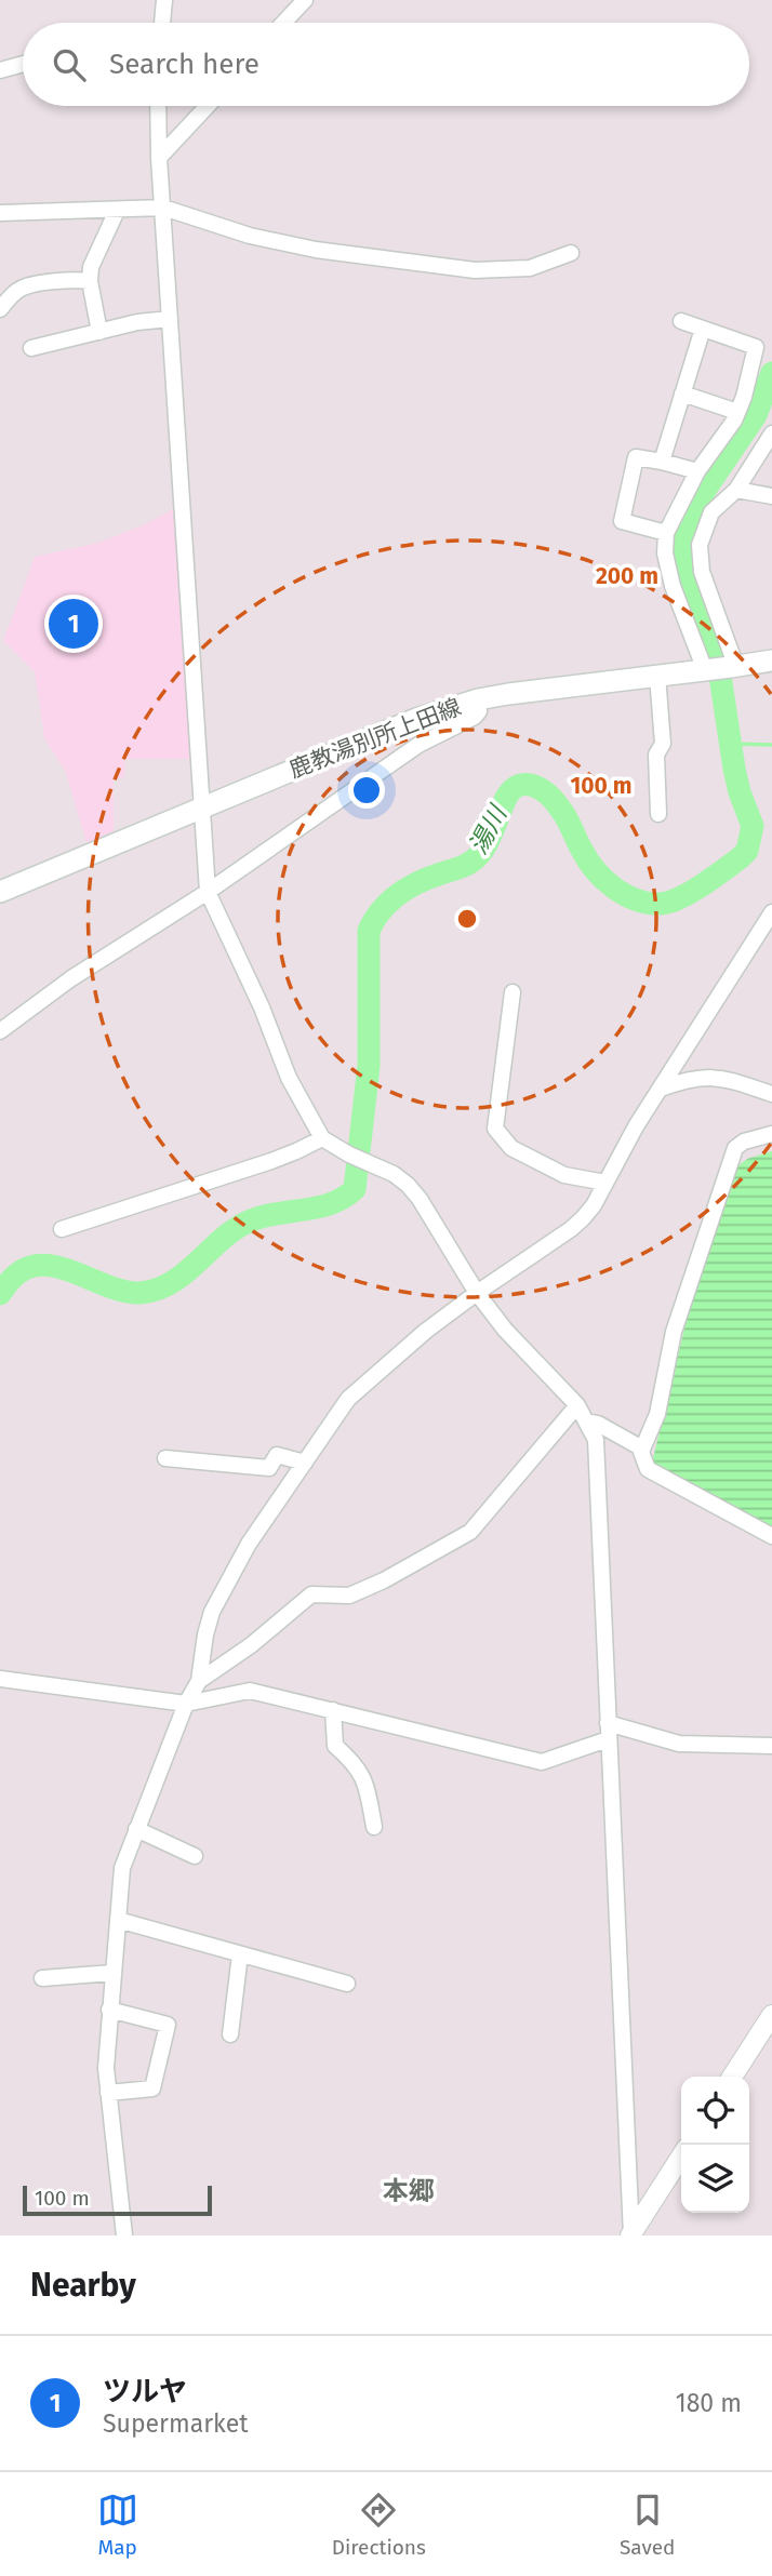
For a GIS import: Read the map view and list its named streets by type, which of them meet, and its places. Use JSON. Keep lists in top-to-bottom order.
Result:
{
  "streets": {
    "main road": ["鹿教湯別所上田線"]
  },
  "districts": ["本郷"],
  "water": ["湯川"],
  "scale_bar": "100 m",
  "page": {
    "search": "Search here",
    "pins": "1",
    "scale": "100 m",
    "heading": "Nearby",
    "list": [
      {
        "mark": "1",
        "name": "ツルヤ",
        "note": "Supermarket",
        "value": "180 m"
      }
    ],
    "nav": ["Map", "Directions", "Saved"]
  },
  "rings": ["200 m", "100 m"]
}
